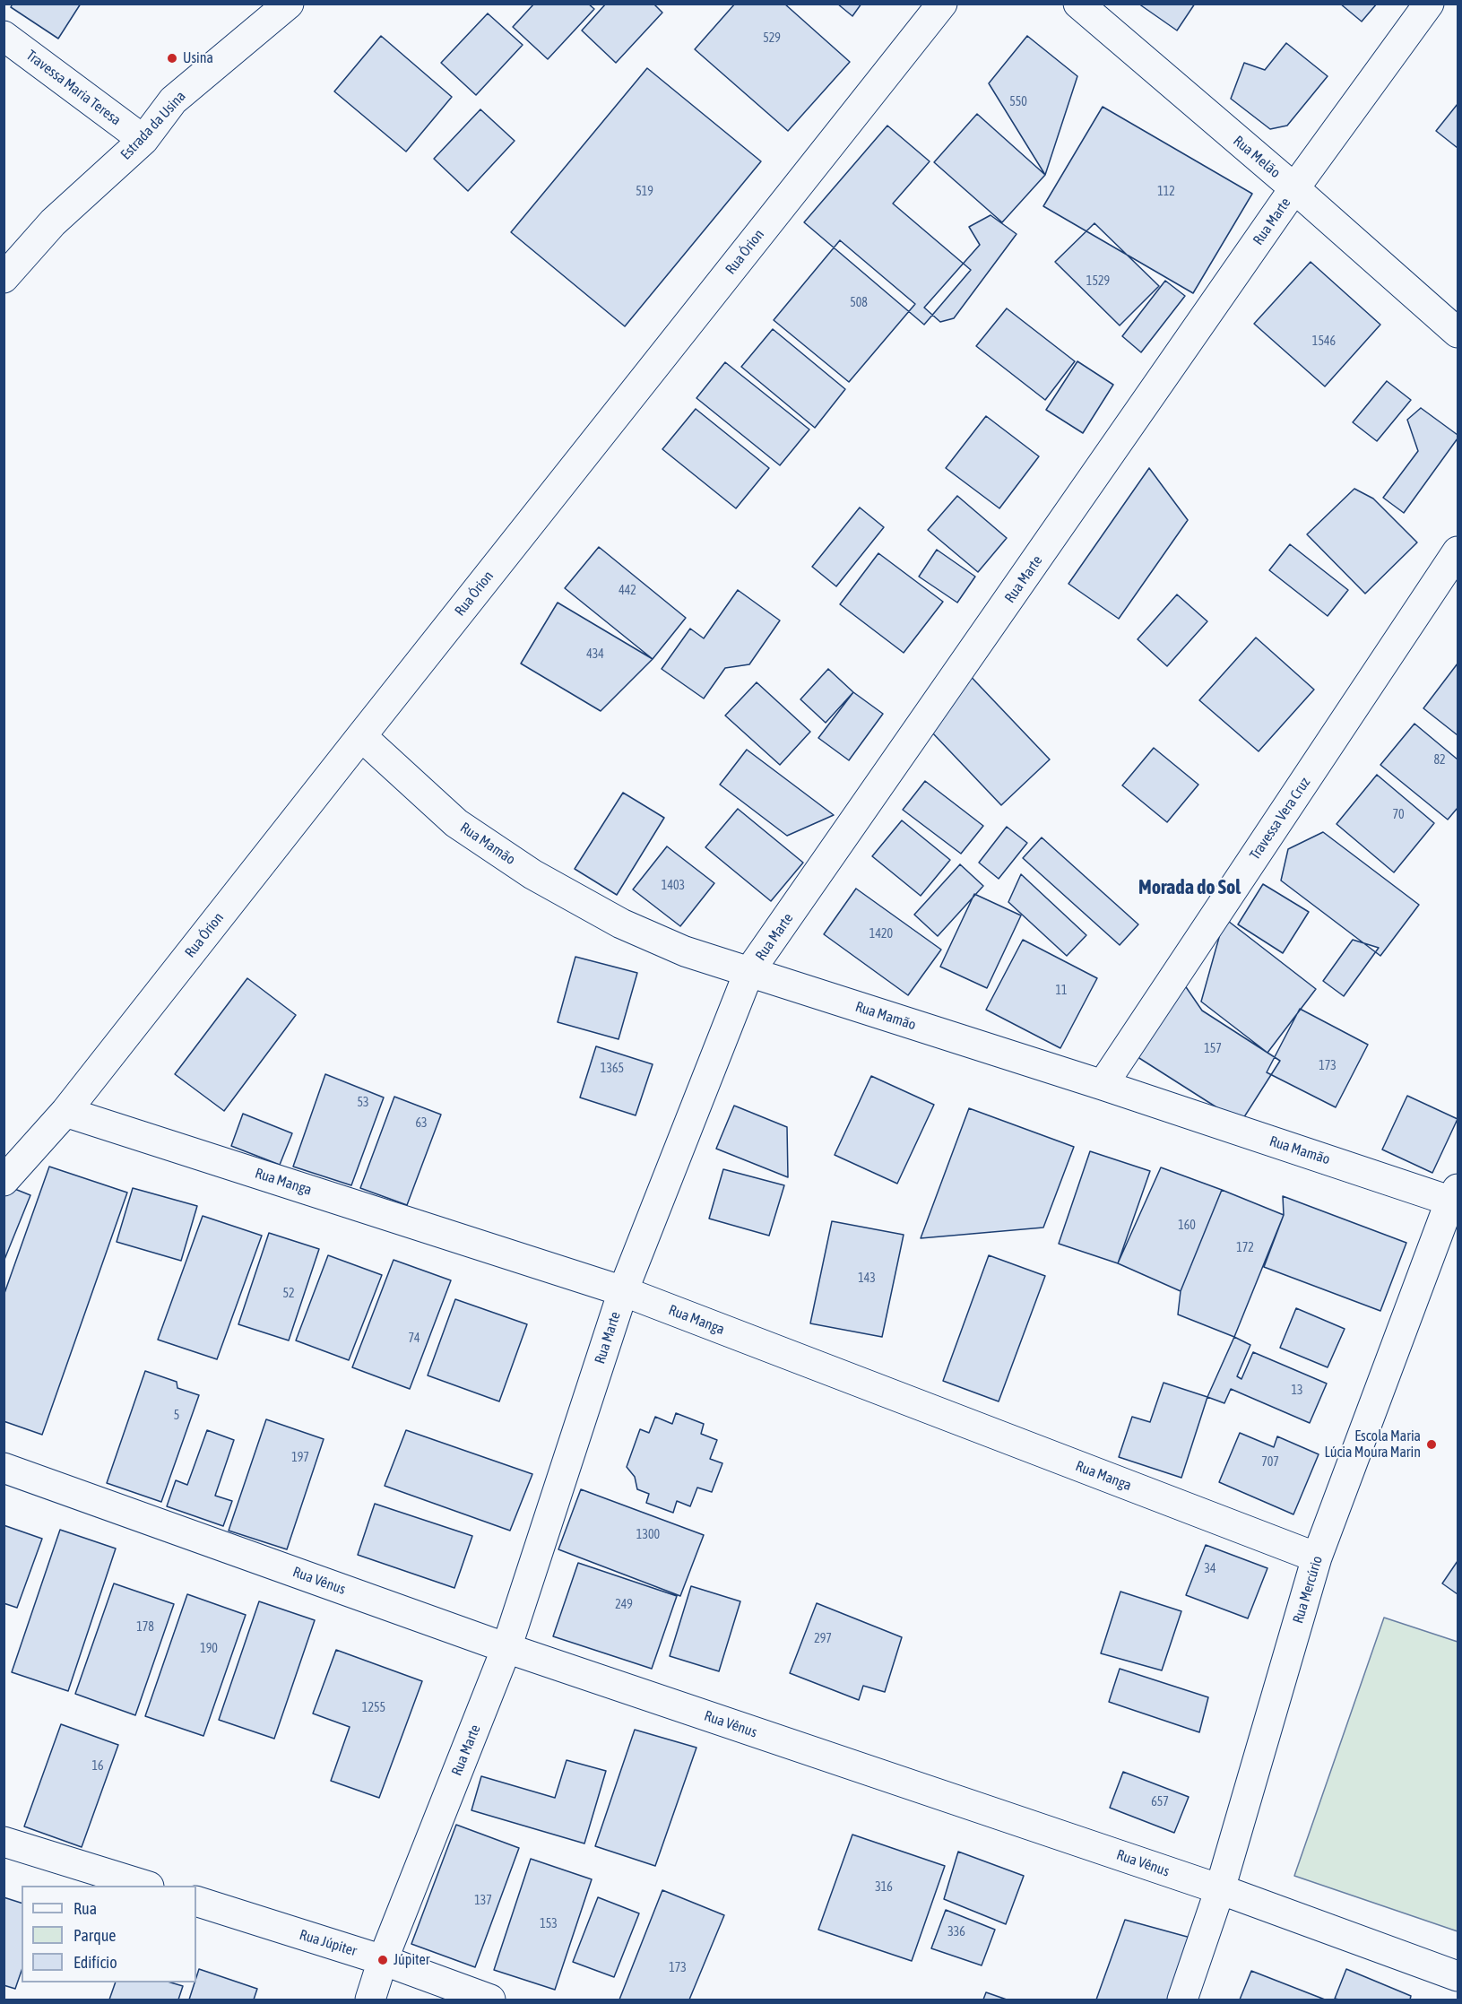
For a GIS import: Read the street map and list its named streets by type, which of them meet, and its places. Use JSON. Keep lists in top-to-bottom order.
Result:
{
  "streets": {
    "street": [
      "Travessa Maria Teresa",
      "Estrada da Usina",
      "Rua Melão",
      "Rua Marte",
      "Rua Órion",
      "Travessa Vera Cruz",
      "Rua Mamão",
      "Rua Manga",
      "Rua Vênus",
      "Rua Mercúrio",
      "Rua Júpiter"
    ]
  },
  "crossings": [
    ["Travessa Maria Teresa", "Estrada da Usina"],
    ["Rua Melão", "Rua Marte"],
    ["Rua Marte", "Rua Mamão"],
    ["Rua Marte", "Rua Manga"],
    ["Rua Marte", "Rua Vênus"],
    ["Rua Marte", "Rua Júpiter"],
    ["Rua Órion", "Rua Mamão"],
    ["Rua Órion", "Rua Manga"],
    ["Travessa Vera Cruz", "Rua Mamão"],
    ["Rua Mamão", "Rua Mercúrio"],
    ["Rua Manga", "Rua Mercúrio"],
    ["Rua Vênus", "Rua Mercúrio"]
  ],
  "districts": ["Morada do Sol"],
  "places": ["Usina", "Escola Maria Lúcia Moura Marin", "Júpiter"],
  "house_numbers": [
    "529",
    "550",
    "519",
    "112",
    "1529",
    "508",
    "1546",
    "442",
    "434",
    "82",
    "70",
    "1403",
    "1420",
    "11",
    "157",
    "173",
    "1365",
    "53",
    "63",
    "160",
    "172",
    "143",
    "52",
    "74",
    "13",
    "5",
    "197",
    "707",
    "1300",
    "34",
    "249",
    "178",
    "297",
    "190",
    "1255",
    "16",
    "657",
    "316",
    "137",
    "153",
    "336",
    "173"
  ],
  "legend": ["Rua", "Parque", "Edifício"]
}
